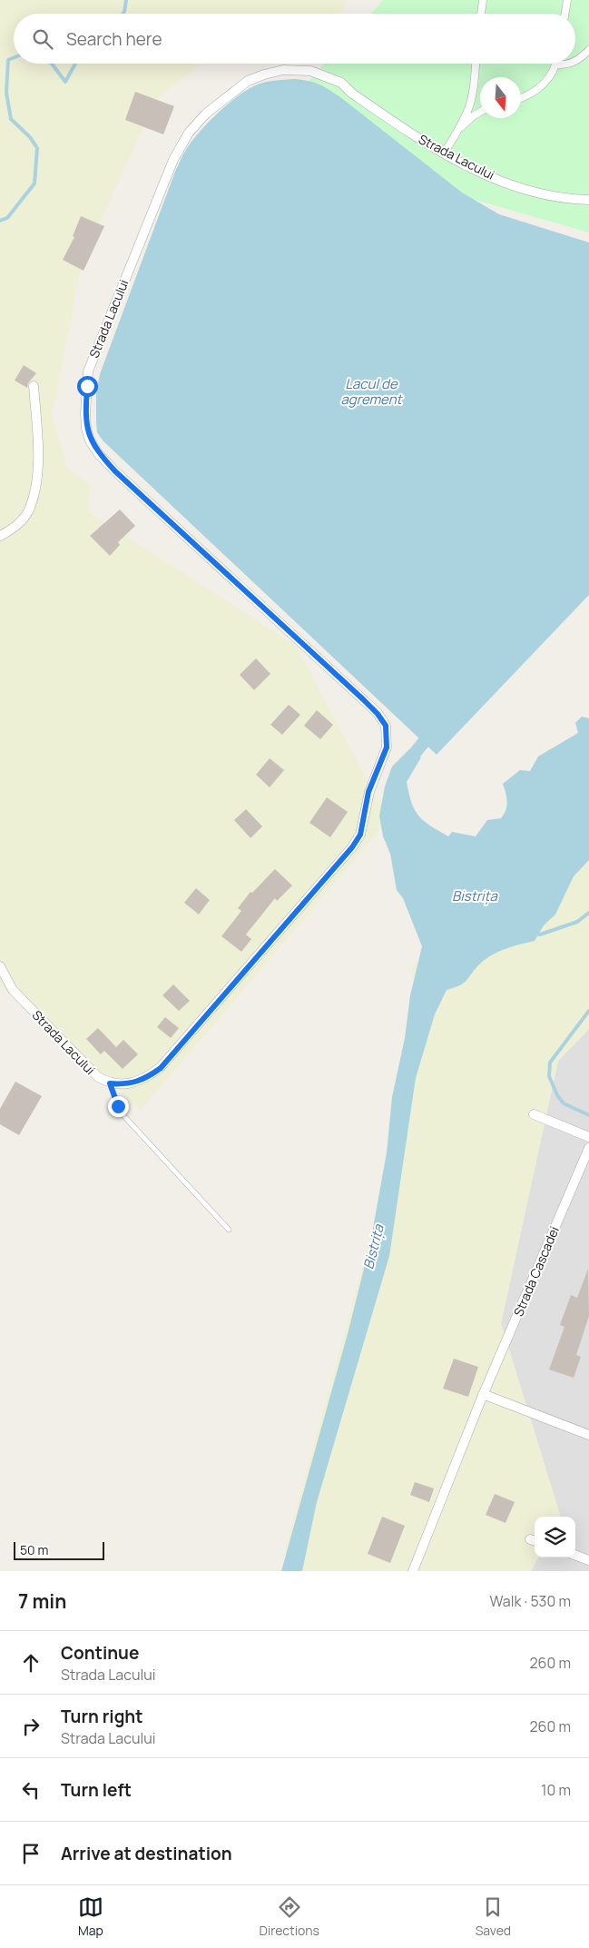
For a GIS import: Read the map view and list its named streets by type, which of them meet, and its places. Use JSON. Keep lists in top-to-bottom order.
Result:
{
  "streets": {
    "street": ["Strada Lacului", "Strada Cascadei"]
  },
  "water": ["Lacul de agrement", "Bistrița"],
  "scale_bar": "50 m",
  "north": "bottom",
  "page": {
    "search": "Search here",
    "scale": "50 m",
    "heading": ["7 min", "Walk · 530 m"],
    "list": [
      ["Continue", "Strada Lacului", "260 m"],
      ["Turn right", "Strada Lacului", "260 m"],
      ["Turn left", "10 m"],
      "Arrive at destination"
    ],
    "nav": ["Map", "Directions", "Saved"]
  }
}
